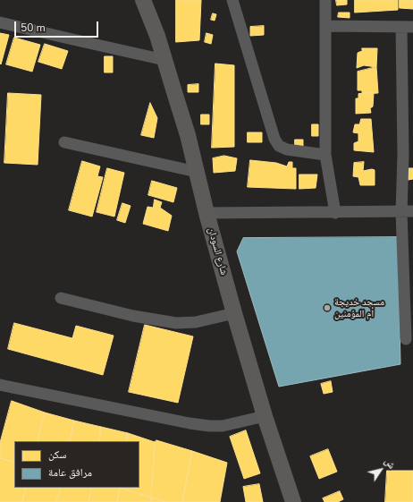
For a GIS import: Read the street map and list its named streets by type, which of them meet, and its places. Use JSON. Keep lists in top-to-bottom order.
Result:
{
  "streets": {
    "main road": ["شارع السودان"]
  },
  "places": ["مسجد خديجة أم المؤمنين"],
  "legend": ["سكن", "مرافق عامة"],
  "scale_bar": "50 m",
  "north": "top right"
}
